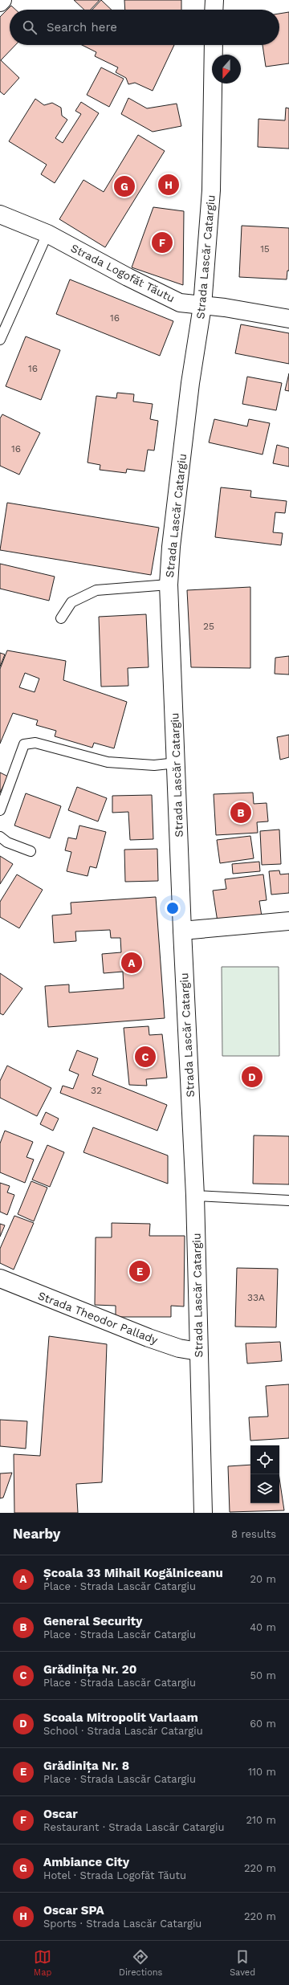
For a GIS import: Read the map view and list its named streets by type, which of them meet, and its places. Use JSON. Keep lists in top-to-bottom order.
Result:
{
  "streets": {
    "street": ["Strada Lascăr Catargiu", "Strada Logofăt Tăutu", "Strada Theodor Pallady"]
  },
  "crossings": [
    ["Strada Lascăr Catargiu", "Strada Logofăt Tăutu"],
    ["Strada Lascăr Catargiu", "Strada Theodor Pallady"]
  ],
  "house_numbers": [
    "15",
    "16",
    "16",
    "16",
    "25",
    "32",
    "33A"
  ],
  "north": "bottom",
  "page": {
    "search": "Search here",
    "pins": [
      "H",
      "G",
      "F",
      "B",
      "A",
      "C",
      "D",
      "E"
    ],
    "heading": ["Nearby", "8 results"],
    "list": [
      {
        "mark": "A",
        "name": "Școala 33 Mihail Kogălniceanu",
        "note": "Place · Strada Lascăr Catargiu",
        "value": "20 m"
      },
      {
        "mark": "B",
        "name": "General Security",
        "note": "Place · Strada Lascăr Catargiu",
        "value": "40 m"
      },
      {
        "mark": "C",
        "name": "Grădinița Nr. 20",
        "note": "Place · Strada Lascăr Catargiu",
        "value": "50 m"
      },
      {
        "mark": "D",
        "name": "Scoala Mitropolit Varlaam",
        "note": "School · Strada Lascăr Catargiu",
        "value": "60 m"
      },
      {
        "mark": "E",
        "name": "Grădinița Nr. 8",
        "note": "Place · Strada Lascăr Catargiu",
        "value": "110 m"
      },
      {
        "mark": "F",
        "name": "Oscar",
        "note": "Restaurant · Strada Lascăr Catargiu",
        "value": "210 m"
      },
      {
        "mark": "G",
        "name": "Ambiance City",
        "note": "Hotel · Strada Logofăt Tăutu",
        "value": "220 m"
      },
      {
        "mark": "H",
        "name": "Oscar SPA",
        "note": "Sports · Strada Lascăr Catargiu",
        "value": "220 m"
      }
    ],
    "nav": ["Map", "Directions", "Saved"]
  }
}
